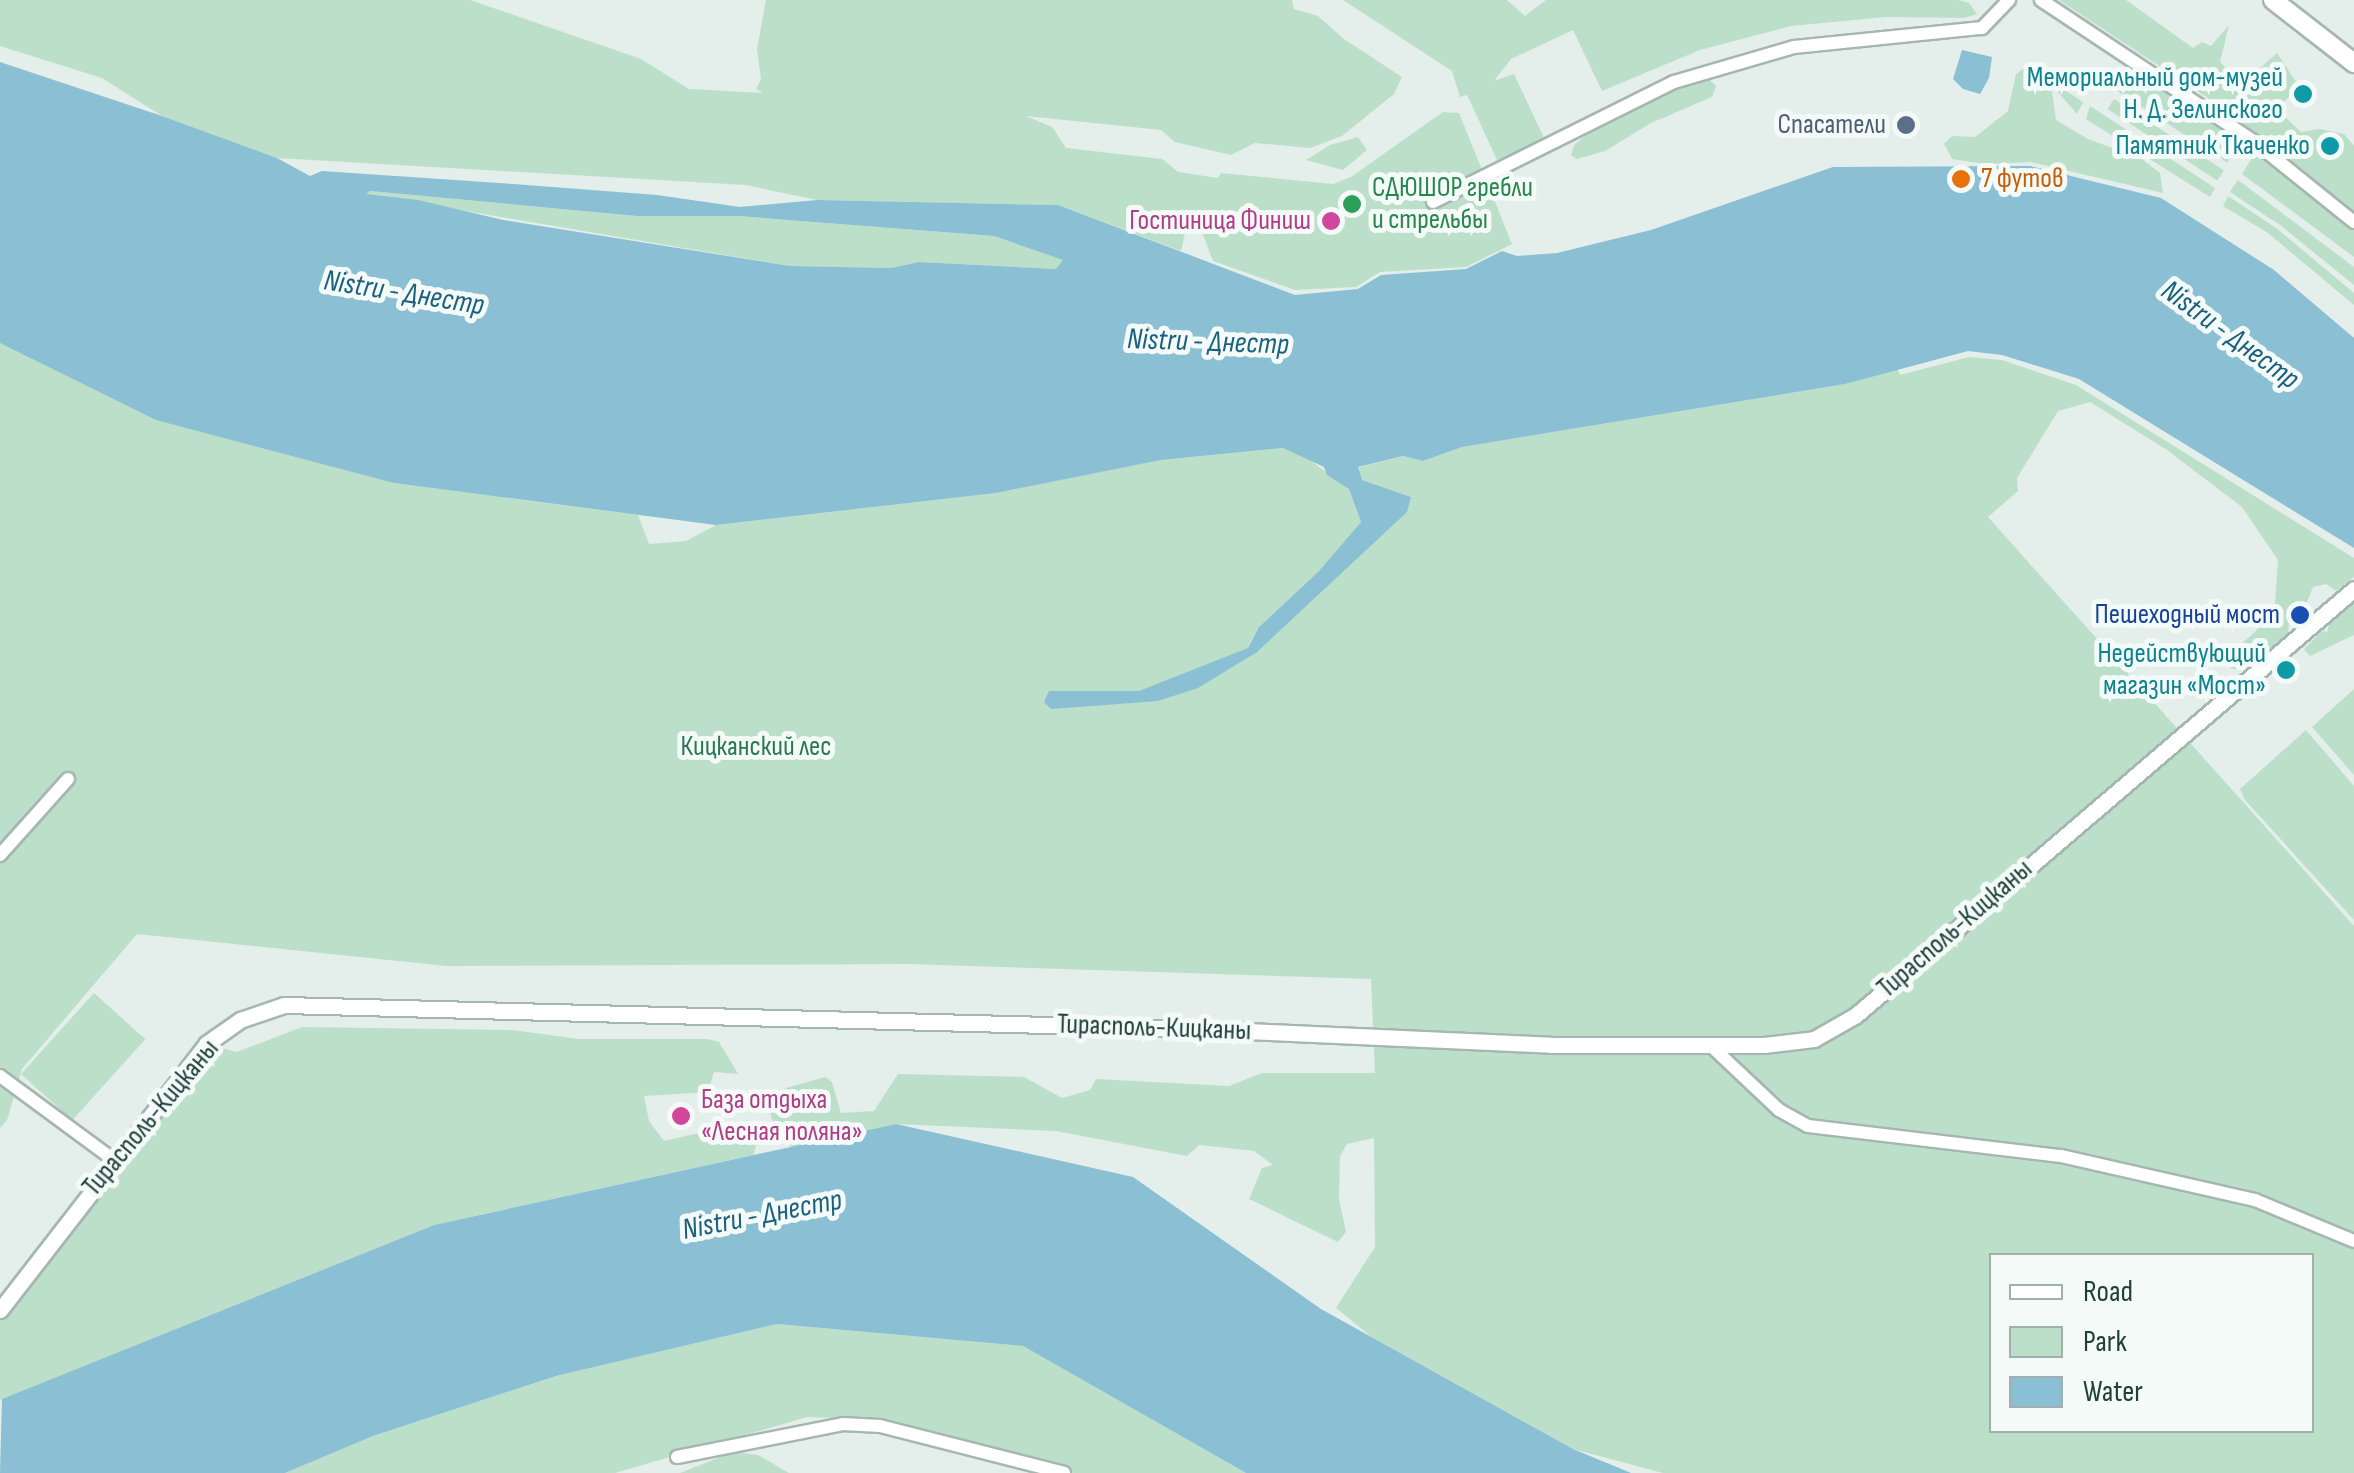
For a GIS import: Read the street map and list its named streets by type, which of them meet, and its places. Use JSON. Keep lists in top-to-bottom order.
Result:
{
  "streets": {
    "street": ["Тирасполь-Кицканы"]
  },
  "water": ["Nistru - Днестр"],
  "parks": ["Кицканский лес"],
  "places": [
    "Мемориальный дом-музей Н. Д. Зелинского",
    "Спасатели",
    "Памятник Ткаченко",
    "7 футов",
    "СДЮШОР гребли и стрельбы",
    "Гостиница Финиш",
    "Пешеходный мост",
    "Недействующий магазин «Мост»",
    "База отдыха «Лесная поляна»"
  ],
  "legend": ["Road", "Park", "Water"]
}
